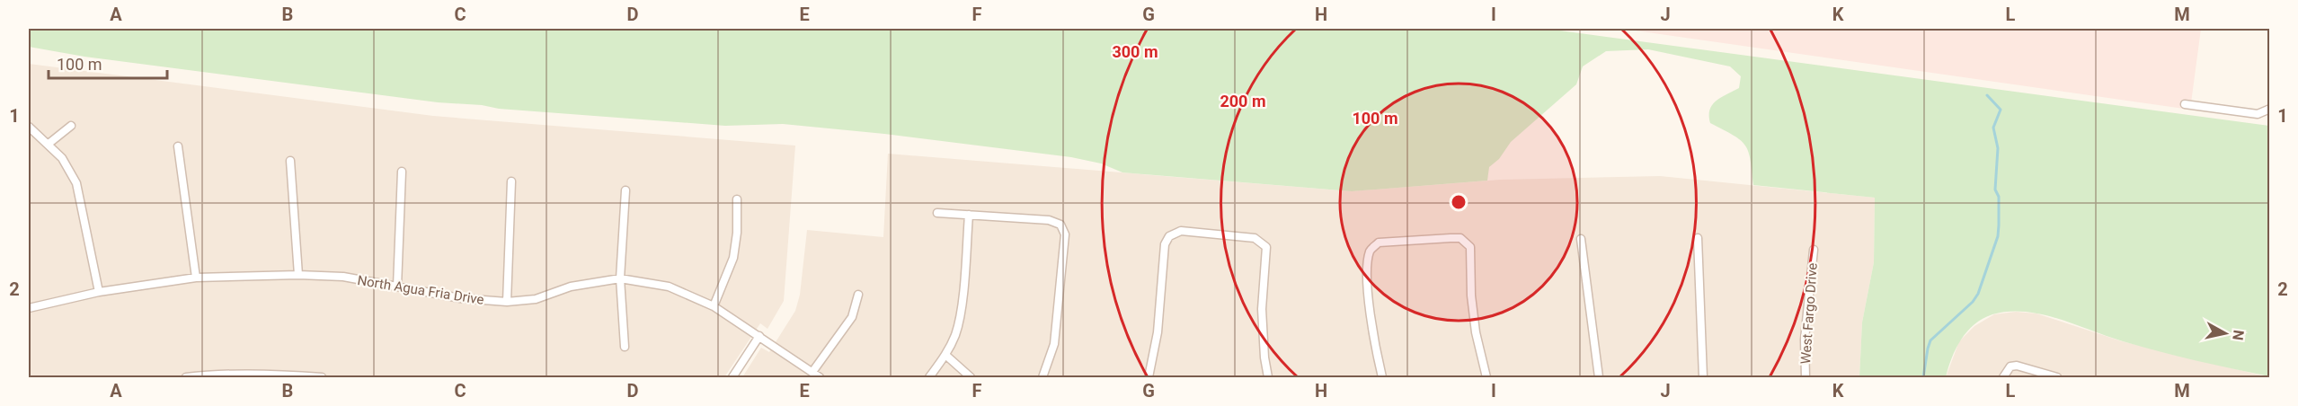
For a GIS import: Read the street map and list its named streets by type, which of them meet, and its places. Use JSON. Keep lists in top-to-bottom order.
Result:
{
  "streets": {
    "street": ["North Agua Fria Drive", "West Fargo Drive"]
  },
  "scale_bar": "100 m",
  "north": "right",
  "grid": {
    "columns": [
      "A",
      "B",
      "C",
      "D",
      "E",
      "F",
      "G",
      "H",
      "I",
      "J",
      "K",
      "L",
      "M"
    ],
    "rows": ["1", "2"]
  },
  "rings": ["300 m", "200 m", "100 m"]
}
